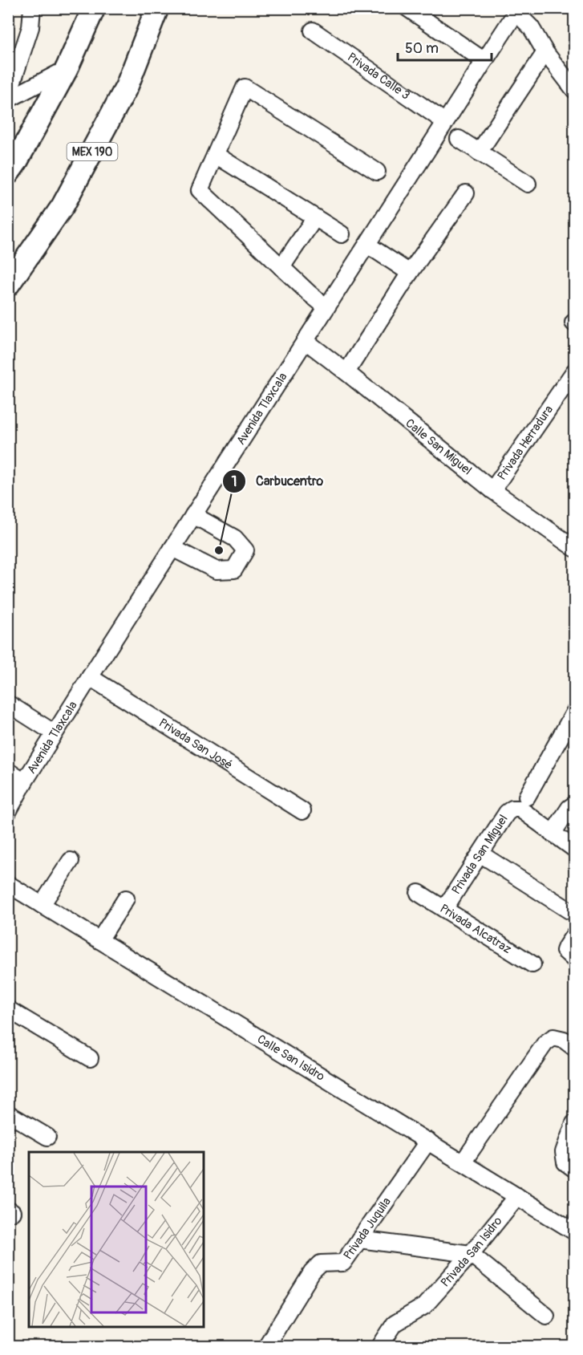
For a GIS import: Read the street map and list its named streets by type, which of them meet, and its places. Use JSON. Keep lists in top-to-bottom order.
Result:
{
  "streets": {
    "highway": ["MEX 190"],
    "street": [
      "Privada Calle 3",
      "Avenida Tlaxcala",
      "Privada Herradura",
      "Calle San Miguel",
      "Privada San José",
      "Privada San Miguel",
      "Privada Alcatraz",
      "Calle San Isidro",
      "Privada Juquila",
      "Privada San Isidro"
    ]
  },
  "crossings": [
    ["Privada Calle 3", "Avenida Tlaxcala"],
    ["Avenida Tlaxcala", "Calle San Miguel"],
    ["Avenida Tlaxcala", "Privada San José"],
    ["Privada Herradura", "Calle San Miguel"],
    ["Privada San Miguel", "Privada Alcatraz"],
    ["Calle San Isidro", "Privada Juquila"],
    ["Calle San Isidro", "Privada San Isidro"]
  ],
  "places": ["Carbucentro"],
  "scale_bar": "50 m"
}
